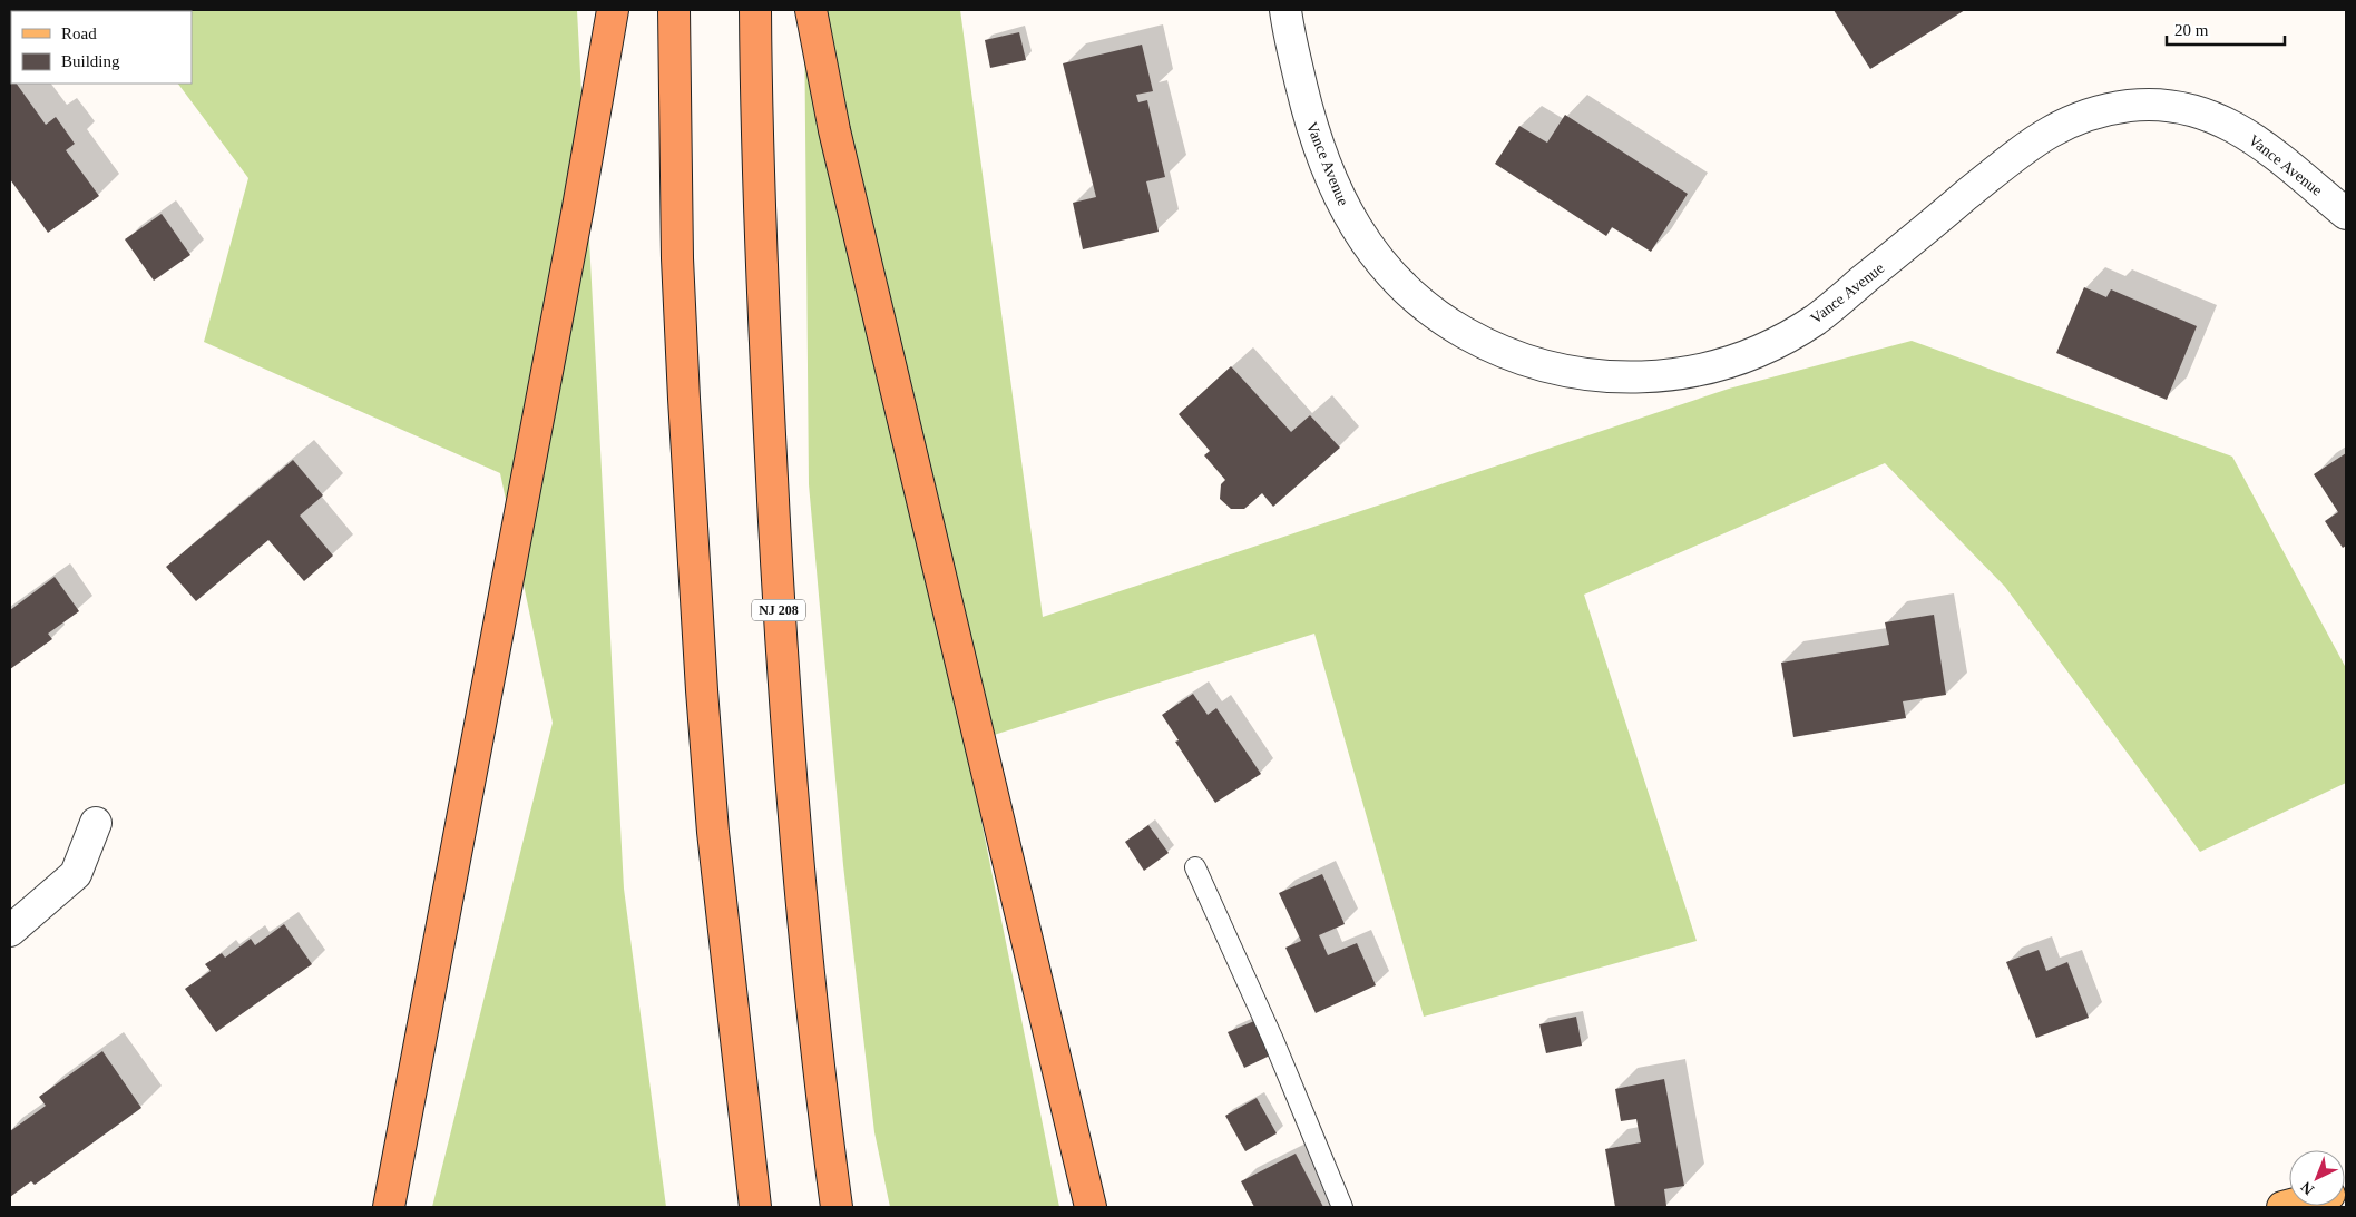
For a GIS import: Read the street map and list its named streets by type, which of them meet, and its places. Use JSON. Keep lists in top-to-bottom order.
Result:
{
  "streets": {
    "highway": ["NJ 208"],
    "street": ["Vance Avenue"]
  },
  "legend": ["Road", "Building"],
  "scale_bar": "20 m",
  "north": "bottom left"
}
